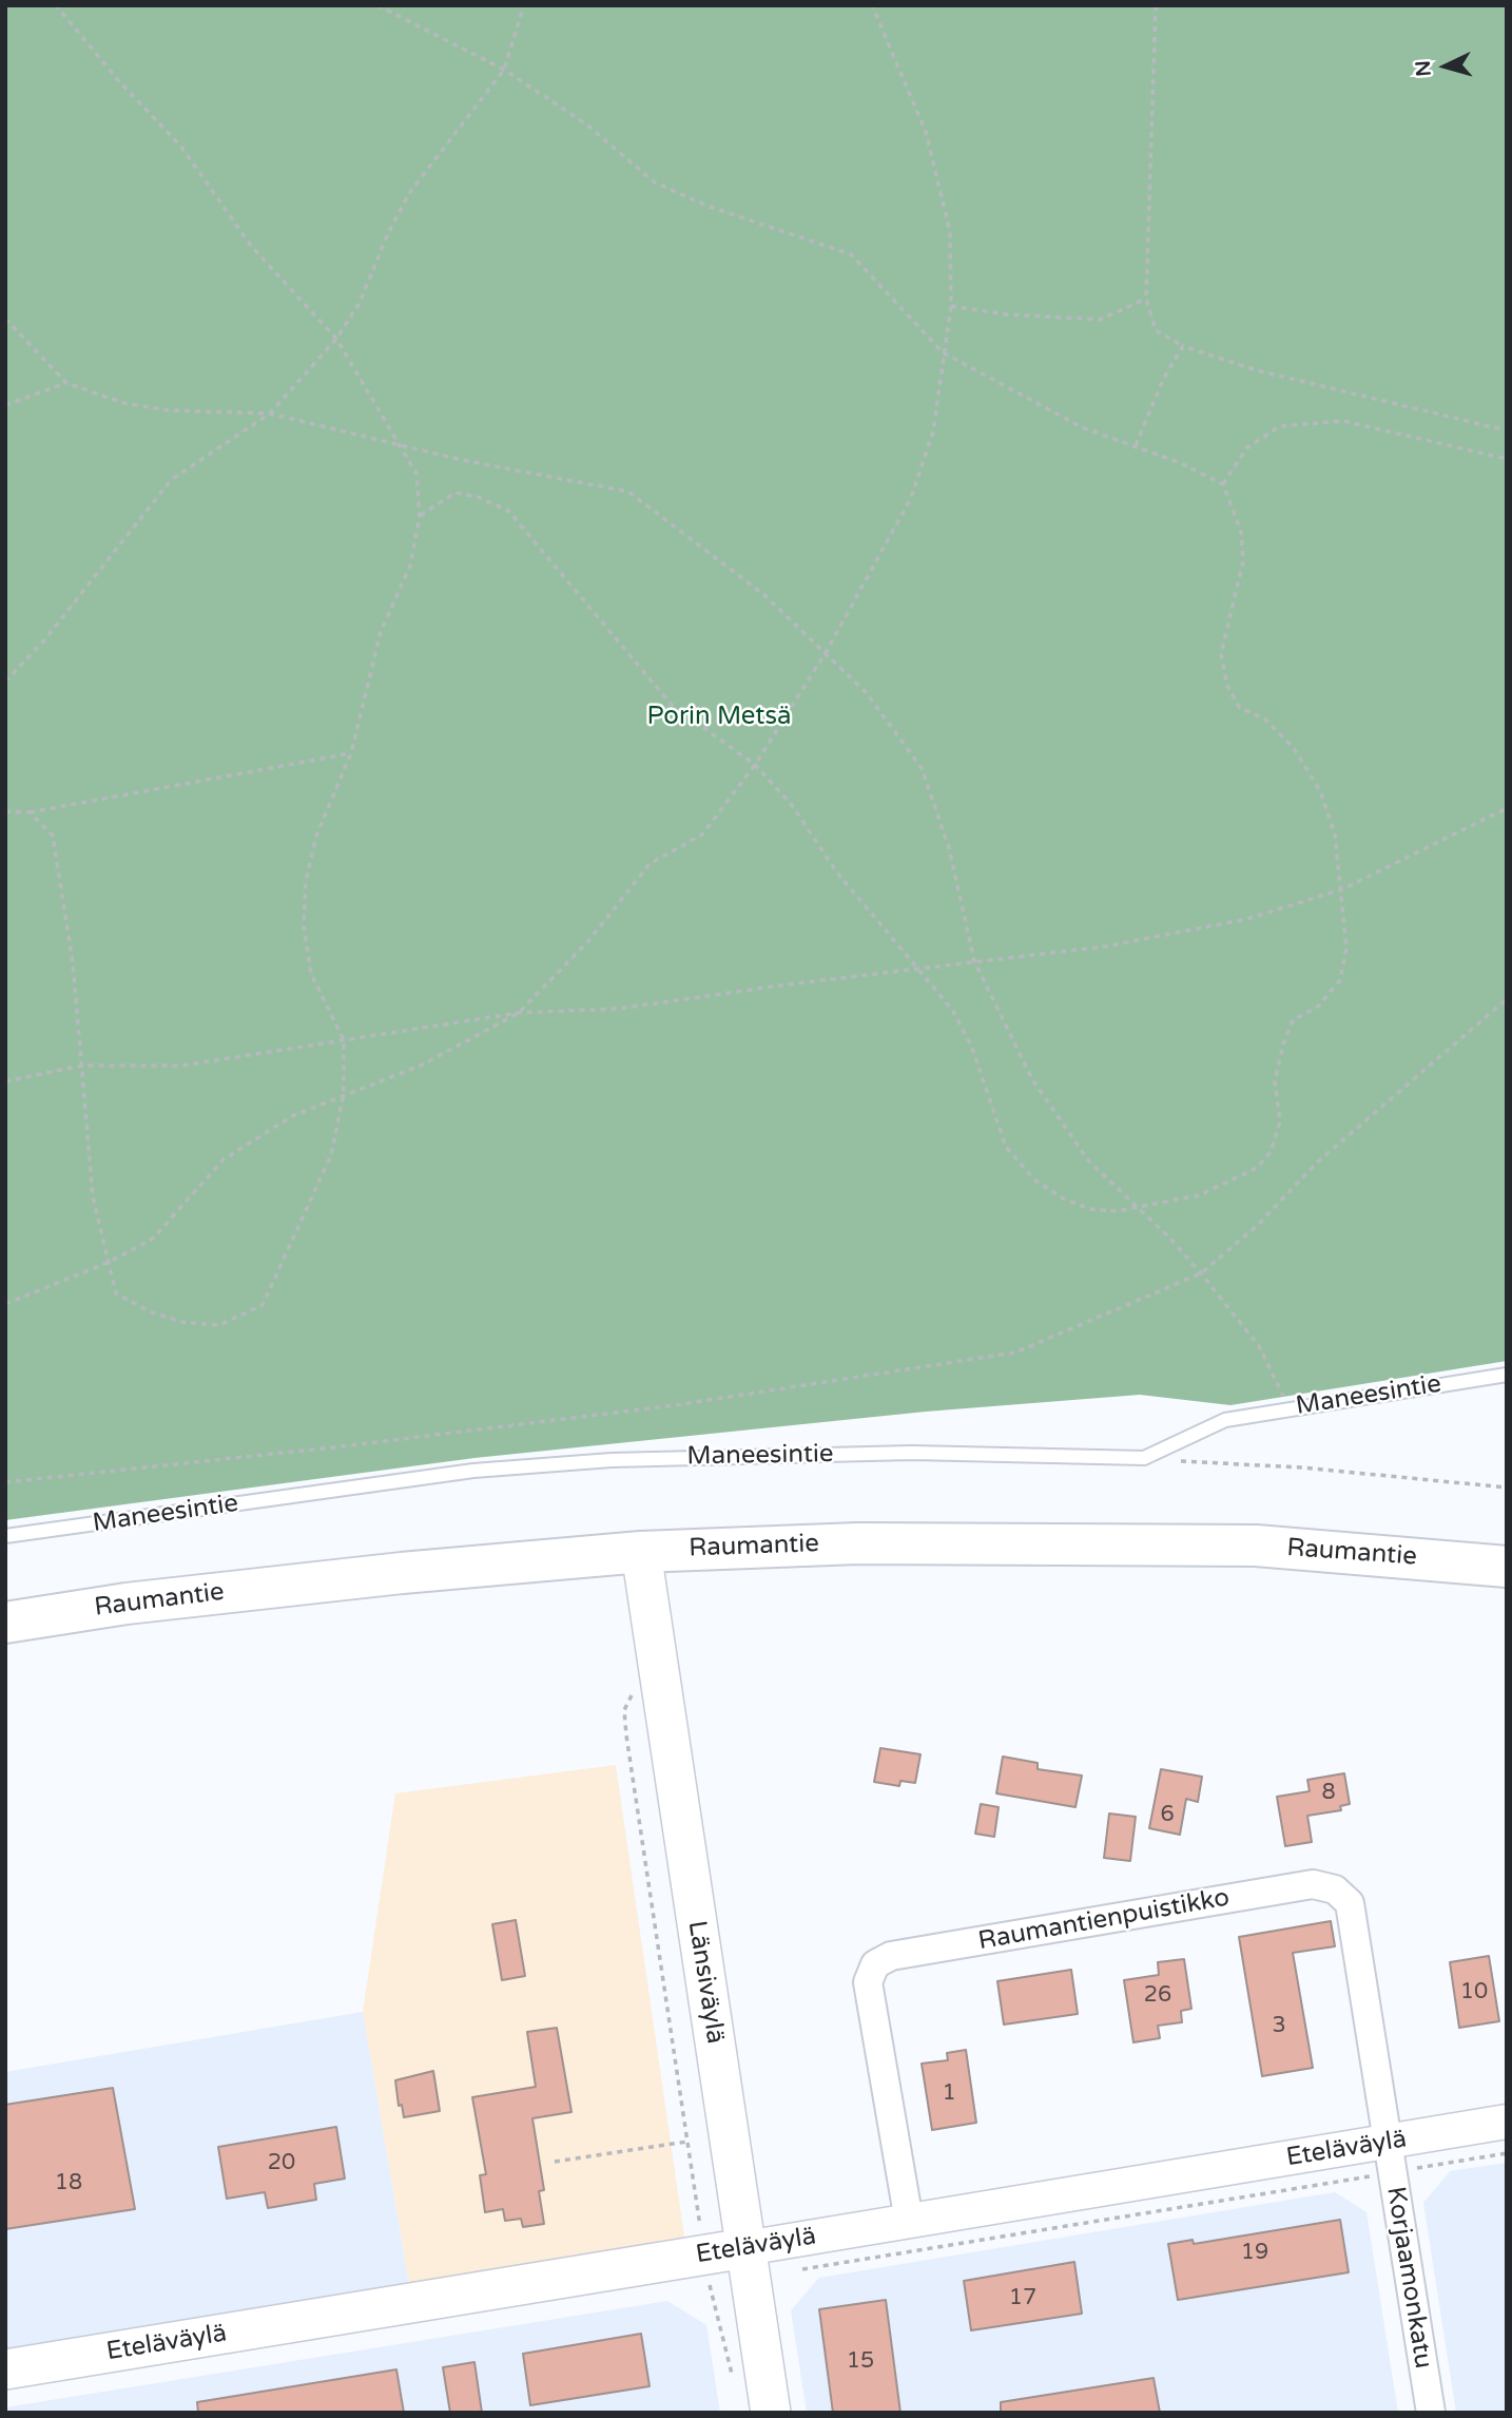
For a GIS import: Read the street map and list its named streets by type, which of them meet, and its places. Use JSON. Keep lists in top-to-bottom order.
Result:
{
  "streets": {
    "highway": ["Raumantie"],
    "main road": ["Länsiväylä", "Eteläväylä"],
    "street": ["Raumantienpuistikko", "Korjaamonkatu"],
    "lane": ["Maneesintie"]
  },
  "crossings": [
    ["Raumantie", "Länsiväylä"],
    ["Raumantienpuistikko", "Eteläväylä"],
    ["Raumantienpuistikko", "Korjaamonkatu"],
    ["Länsiväylä", "Eteläväylä"],
    ["Eteläväylä", "Korjaamonkatu"]
  ],
  "parks": ["Porin Metsä"],
  "house_numbers": [
    "8",
    "6",
    "10",
    "26",
    "3",
    "1",
    "20",
    "18",
    "19",
    "17",
    "15"
  ],
  "north": "left"
}
